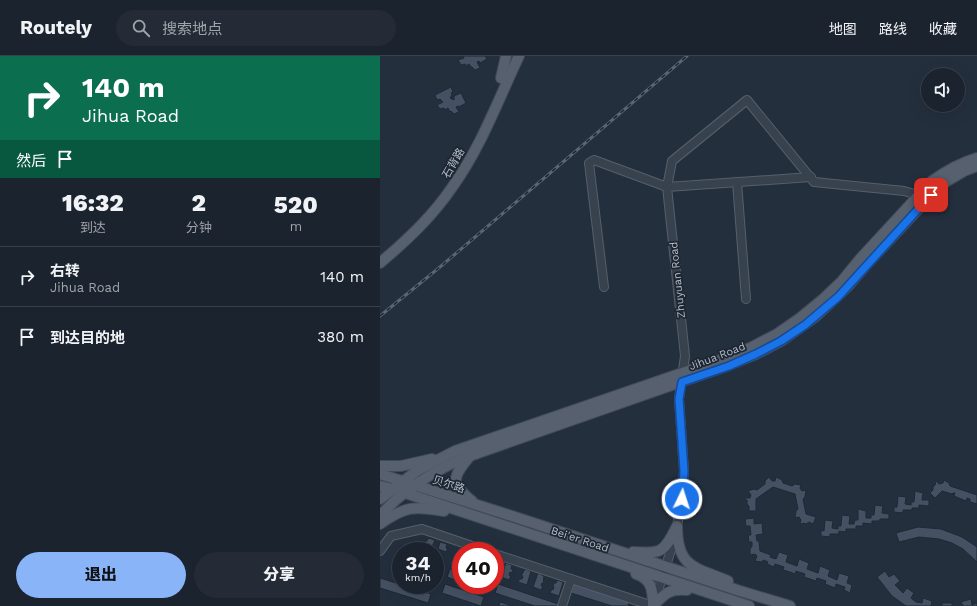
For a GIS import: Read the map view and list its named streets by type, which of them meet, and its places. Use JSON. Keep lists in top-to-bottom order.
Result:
{
  "streets": {
    "main road": [
      "石背路",
      "Jihua Road",
      "贝尔路",
      "Bei'er Road"
    ],
    "street": ["Zhuyuan Road"]
  },
  "crossings": [
    ["Zhuyuan Road", "Jihua Road"],
    ["Zhuyuan Road", "Bei'er Road"],
    ["Jihua Road", "贝尔路"],
    ["Jihua Road", "Bei'er Road"],
    ["贝尔路", "Bei'er Road"]
  ],
  "page": {
    "header": "Routely",
    "search": "搜索地点",
    "nav": ["地图", "路线", "收藏"],
    "turn": ["140 m", "Jihua Road"],
    "then": "然后",
    "eta": [
      "16:32",
      "到达",
      "2",
      "分钟",
      "520",
      "m"
    ],
    "list": [
      {
        "name": "右转",
        "note": "Jihua Road",
        "value": "140 m"
      },
      {
        "name": "到达目的地",
        "value": "380 m"
      }
    ],
    "speed": "34 km/h",
    "limit": "40",
    "buttons": ["退出", "分享"]
  }
}
